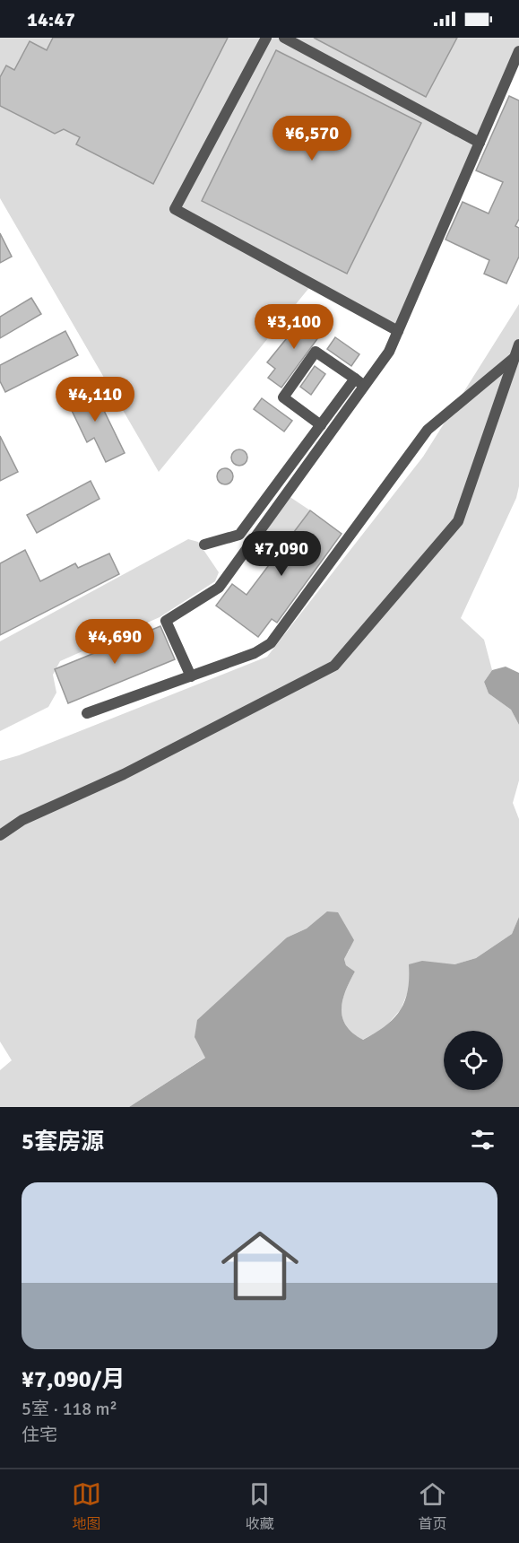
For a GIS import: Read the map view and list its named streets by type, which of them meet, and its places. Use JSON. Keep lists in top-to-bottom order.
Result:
{
  "page": {
    "status": "14:47",
    "price": [
      "¥6,570",
      "¥3,100",
      "¥4,110",
      "¥7,090",
      "¥4,690"
    ],
    "heading": "5套房源",
    "list": [
      {
        "name": "¥7,090/月",
        "note": "5室 · 118 m² · 住宅"
      }
    ],
    "tabs": ["地图", "收藏", "首页"]
  }
}
